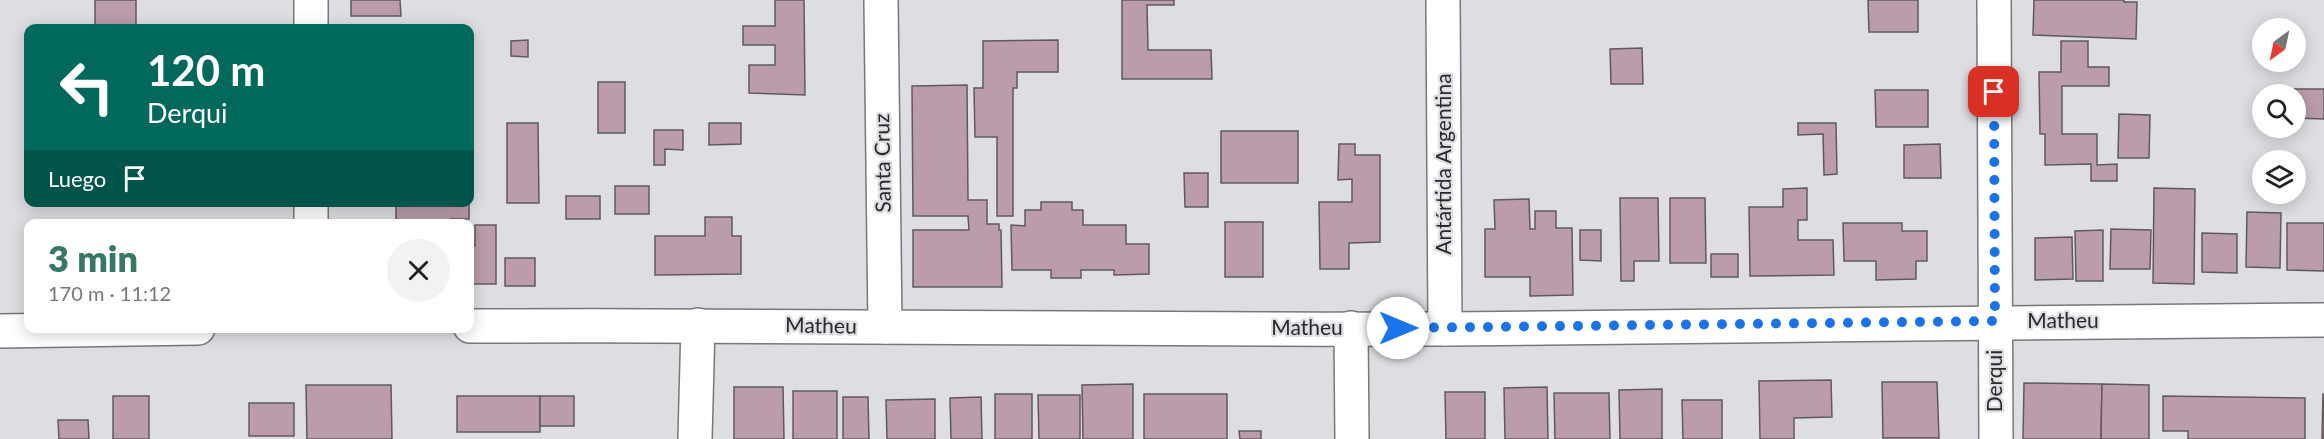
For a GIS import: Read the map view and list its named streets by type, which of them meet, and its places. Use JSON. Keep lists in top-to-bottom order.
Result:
{
  "streets": {
    "street": [
      "Santa Cruz",
      "Antártida Argentina",
      "Matheu",
      "Derqui"
    ]
  },
  "crossings": [
    ["Santa Cruz", "Matheu"],
    ["Antártida Argentina", "Matheu"],
    ["Matheu", "Derqui"]
  ],
  "north": "bottom left",
  "page": {
    "turn": ["120 m", "Derqui"],
    "then": "Luego",
    "heading": ["3 min", "170 m · 11:12"]
  }
}
